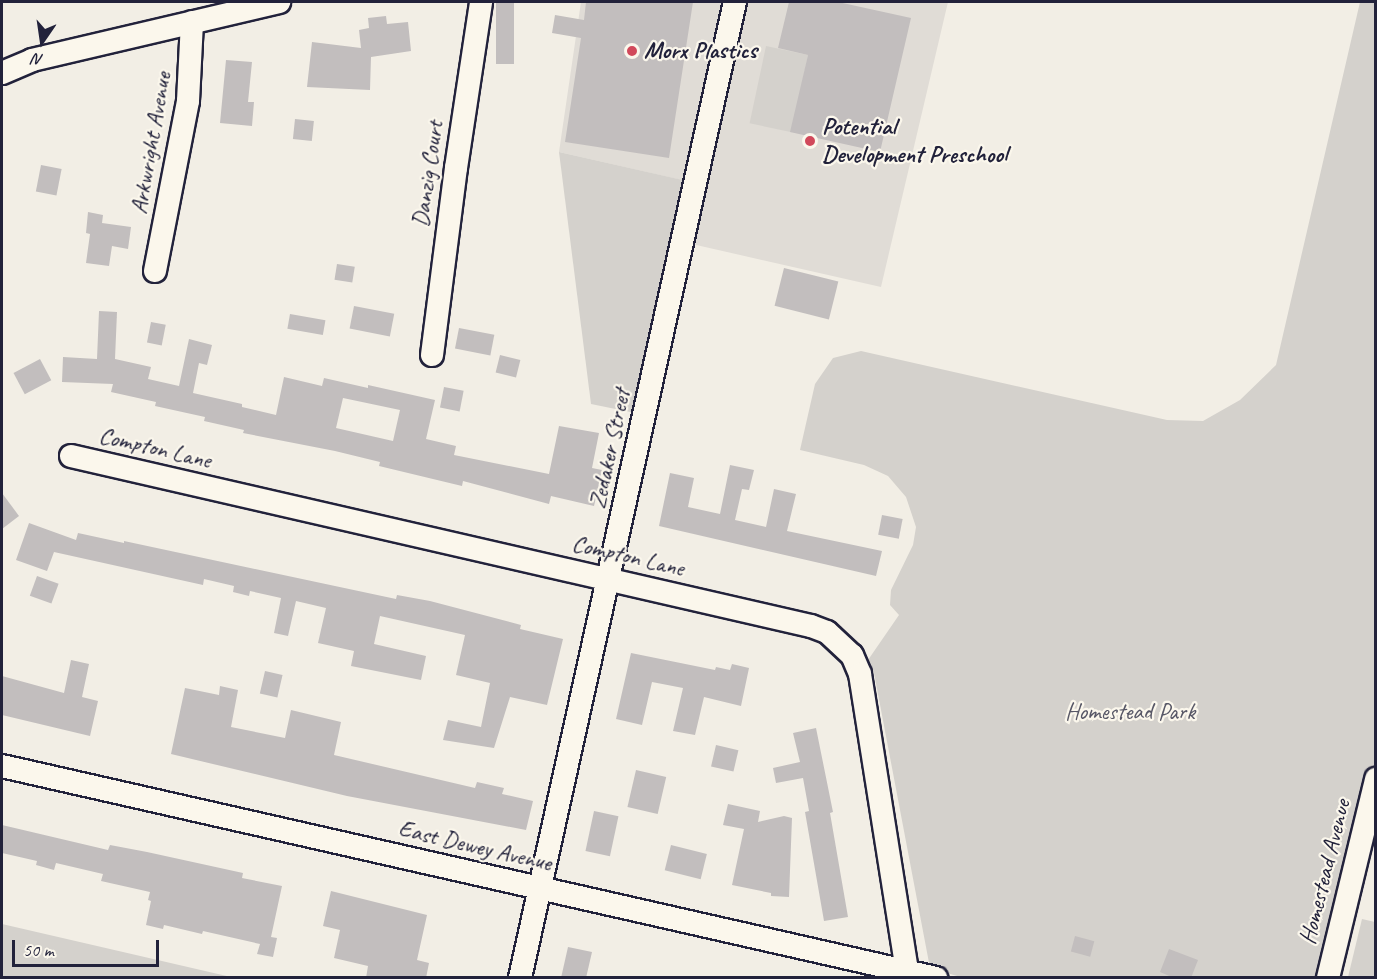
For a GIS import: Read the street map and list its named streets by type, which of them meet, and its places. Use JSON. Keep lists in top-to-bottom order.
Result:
{
  "streets": {
    "street": [
      "Arkwright Avenue",
      "Danzig Court",
      "Compton Lane",
      "Zedaker Street",
      "East Dewey Avenue",
      "Homestead Avenue"
    ]
  },
  "crossings": [
    ["Compton Lane", "Zedaker Street"],
    ["Compton Lane", "East Dewey Avenue"],
    ["Zedaker Street", "East Dewey Avenue"]
  ],
  "parks": ["Homestead Park"],
  "places": ["Morx Plastics", "Potential Development Preschool"],
  "scale_bar": "50 m",
  "north": "bottom"
}
